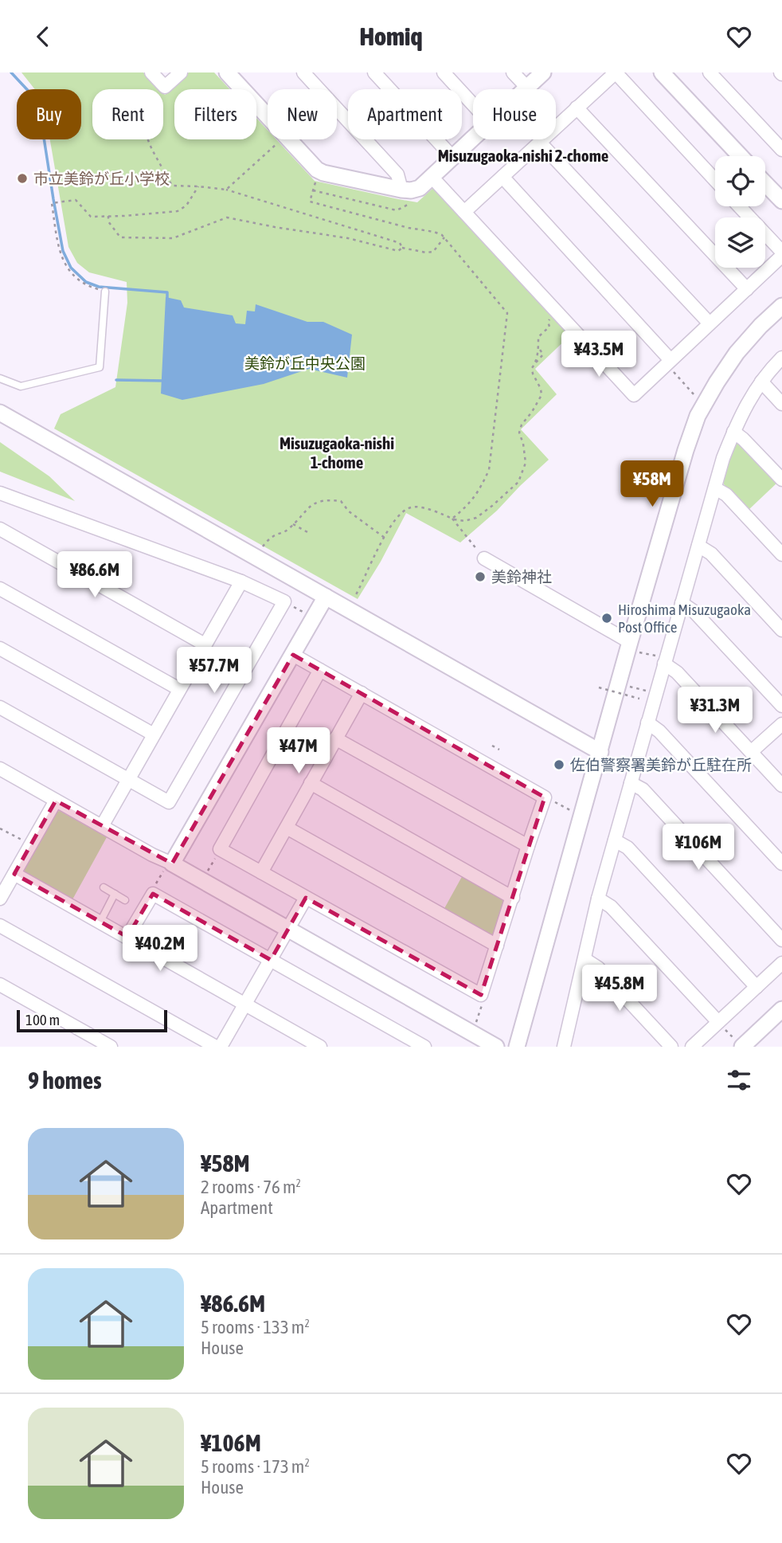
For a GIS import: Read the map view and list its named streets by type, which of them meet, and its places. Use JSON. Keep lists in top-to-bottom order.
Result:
{
  "districts": ["Misuzugaoka-nishi 2-chome", "Misuzugaoka-nishi 1-chome"],
  "parks": ["美鈴が丘中央公園"],
  "places": [
    "市立美鈴が丘小学校",
    "美鈴神社",
    "Hiroshima Misuzugaoka Post Office",
    "佐伯警察署美鈴が丘駐在所"
  ],
  "scale_bar": "100 m",
  "page": {
    "header": "Homiq",
    "chip": [
      "Buy",
      "Rent",
      "Filters",
      "New",
      "Apartment",
      "House"
    ],
    "price": [
      "¥43.5M",
      "¥58M",
      "¥86.6M",
      "¥57.7M",
      "¥31.3M",
      "¥47M",
      "¥106M",
      "¥40.2M",
      "¥45.8M"
    ],
    "scale": "100 m",
    "heading": "9 homes",
    "list": [
      {
        "name": "¥58M",
        "note": "2 rooms · 76 m² · Apartment"
      },
      {
        "name": "¥86.6M",
        "note": "5 rooms · 133 m² · House"
      },
      {
        "name": "¥106M",
        "note": "5 rooms · 173 m² · House"
      }
    ]
  }
}
